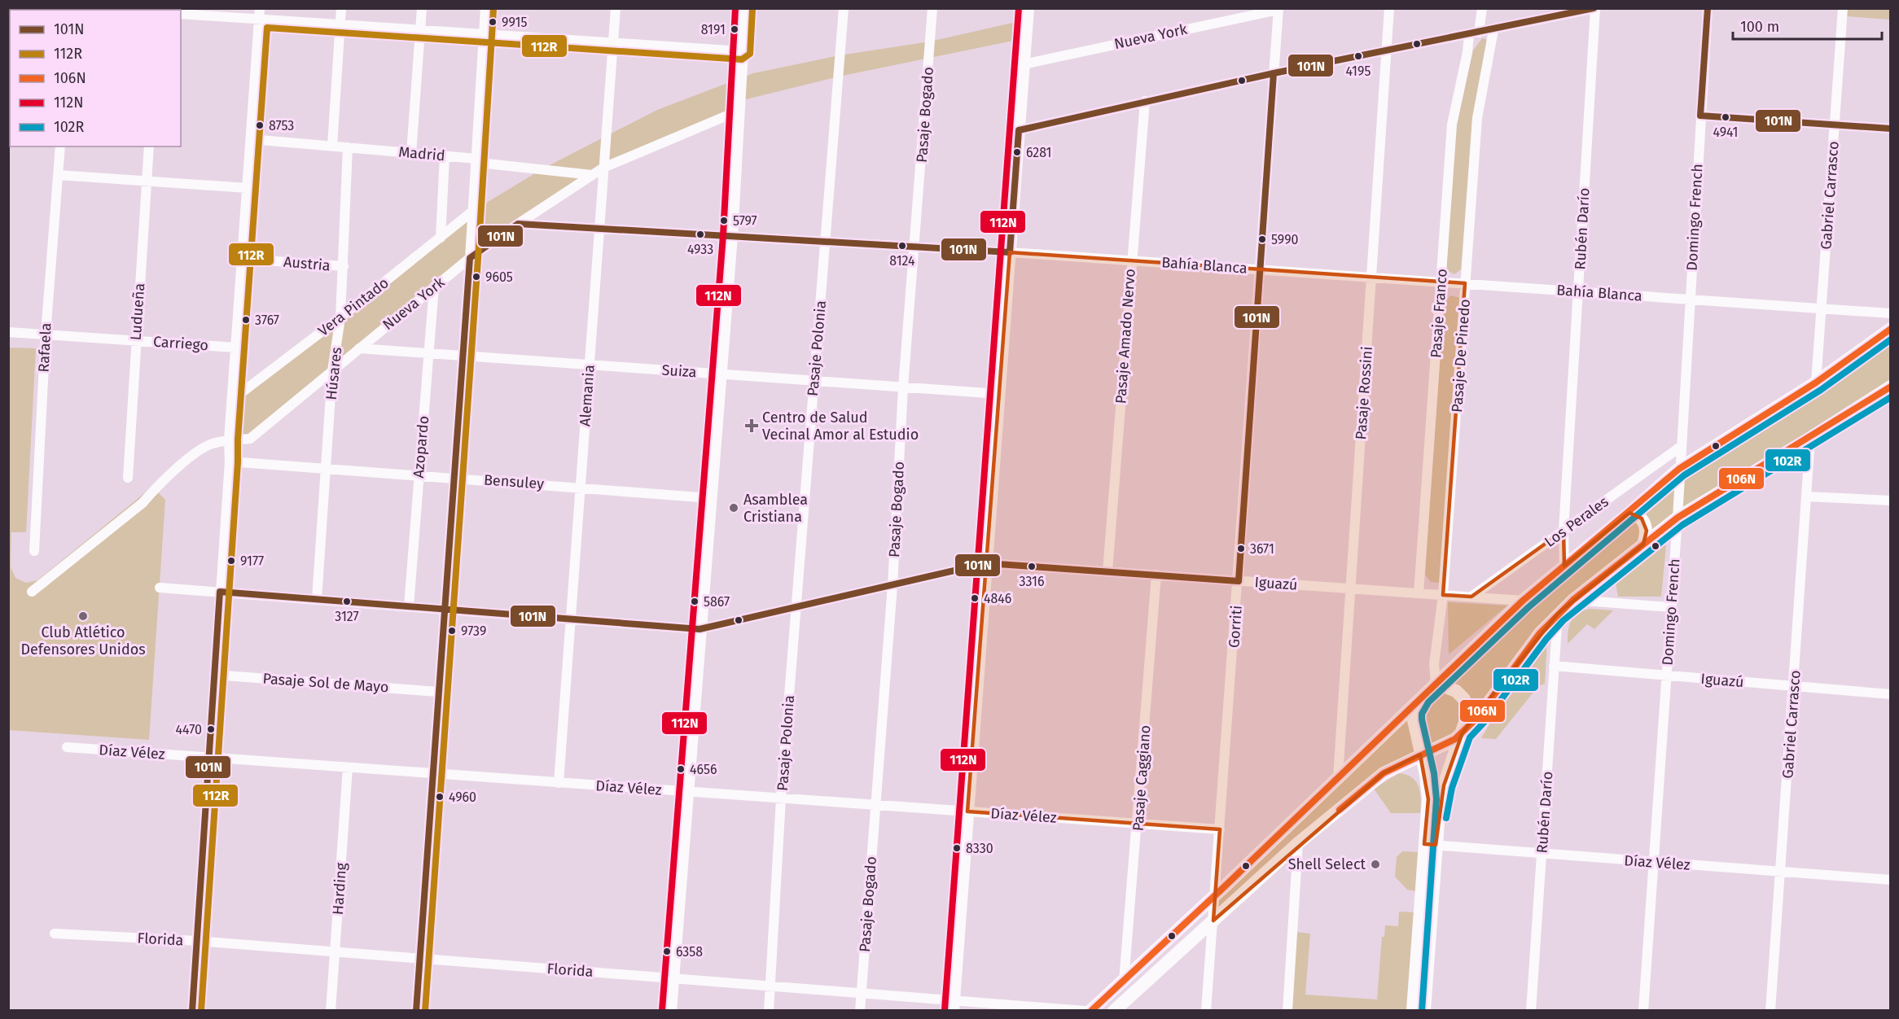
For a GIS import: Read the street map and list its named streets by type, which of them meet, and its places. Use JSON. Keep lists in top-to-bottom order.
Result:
{
  "streets": {
    "street": [
      "Nueva York",
      "Pasaje Bogado",
      "Madrid",
      "Gabriel Carrasco",
      "Domingo French",
      "Rubén Darío",
      "Austria",
      "Bahía Blanca",
      "Vera Pintado",
      "Ludueña",
      "Pasaje Franco",
      "Pasaje Amado Nervo",
      "Carriego",
      "Rafaela",
      "Pasaje Polonia",
      "Pasaje De Pinedo",
      "Suiza",
      "Húsares",
      "Pasaje Rossini",
      "Alemania",
      "Azopardo",
      "Bensuley",
      "Los Perales",
      "Iguazú",
      "Gorriti",
      "Pasaje Sol de Mayo",
      "Díaz Vélez",
      "Pasaje Caggiano",
      "Harding",
      "Florida"
    ]
  },
  "crossings": [
    ["Nueva York", "Madrid"],
    ["Nueva York", "Bahía Blanca"],
    ["Nueva York", "Suiza"],
    ["Nueva York", "Húsares"],
    ["Nueva York", "Alemania"],
    ["Nueva York", "Azopardo"],
    ["Nueva York", "Gorriti"],
    ["Pasaje Bogado", "Bahía Blanca"],
    ["Pasaje Bogado", "Suiza"],
    ["Pasaje Bogado", "Iguazú"],
    ["Pasaje Bogado", "Díaz Vélez"],
    ["Pasaje Bogado", "Florida"],
    ["Madrid", "Húsares"],
    ["Gabriel Carrasco", "Bahía Blanca"],
    ["Gabriel Carrasco", "Iguazú"],
    ["Gabriel Carrasco", "Díaz Vélez"],
    ["Domingo French", "Bahía Blanca"],
    ["Domingo French", "Los Perales"],
    ["Domingo French", "Iguazú"],
    ["Domingo French", "Díaz Vélez"],
    ["Rubén Darío", "Bahía Blanca"],
    ["Rubén Darío", "Los Perales"],
    ["Rubén Darío", "Iguazú"],
    ["Rubén Darío", "Díaz Vélez"],
    ["Austria", "Húsares"],
    ["Bahía Blanca", "Pasaje Franco"],
    ["Bahía Blanca", "Pasaje Amado Nervo"],
    ["Bahía Blanca", "Pasaje Polonia"],
    ["Bahía Blanca", "Pasaje De Pinedo"],
    ["Bahía Blanca", "Pasaje Rossini"],
    ["Bahía Blanca", "Alemania"],
    ["Bahía Blanca", "Gorriti"],
    ["Vera Pintado", "Húsares"],
    ["Ludueña", "Carriego"],
    ["Pasaje Franco", "Iguazú"],
    ["Pasaje Amado Nervo", "Iguazú"],
    ["Carriego", "Rafaela"],
    ["Pasaje Polonia", "Suiza"],
    ["Pasaje Polonia", "Iguazú"],
    ["Pasaje Polonia", "Díaz Vélez"],
    ["Pasaje Polonia", "Florida"],
    ["Pasaje De Pinedo", "Iguazú"],
    ["Suiza", "Alemania"],
    ["Suiza", "Azopardo"],
    ["Húsares", "Bensuley"],
    ["Húsares", "Iguazú"],
    ["Pasaje Rossini", "Iguazú"],
    ["Alemania", "Bensuley"],
    ["Alemania", "Iguazú"],
    ["Alemania", "Díaz Vélez"],
    ["Azopardo", "Bensuley"],
    ["Azopardo", "Iguazú"],
    ["Los Perales", "Iguazú"],
    ["Iguazú", "Gorriti"],
    ["Iguazú", "Pasaje Caggiano"],
    ["Gorriti", "Díaz Vélez"],
    ["Díaz Vélez", "Pasaje Caggiano"],
    ["Díaz Vélez", "Harding"],
    ["Harding", "Florida"]
  ],
  "places": {
    "other": [
      "9915",
      "8191",
      "4195",
      "4941",
      "8753",
      "6281",
      "5797",
      "4933",
      "5990",
      "8124",
      "9605",
      "3767",
      "Asamblea Cristiana",
      "3671",
      "9177",
      "3316",
      "4846",
      "3127",
      "5867",
      "Club Atlético Defensores Unidos",
      "9739",
      "4470",
      "4656",
      "4960",
      "8330",
      "Shell Select",
      "6358"
    ],
    "health": ["Centro de Salud Vecinal Amor al Estudio"]
  },
  "lines": [
    "transit line 101N",
    "transit line 112N",
    "transit line 112R",
    "transit line 106N",
    "transit line 102R"
  ],
  "legend": [
    "101N",
    "112R",
    "106N",
    "112N",
    "102R"
  ],
  "scale_bar": "100 m"
}
